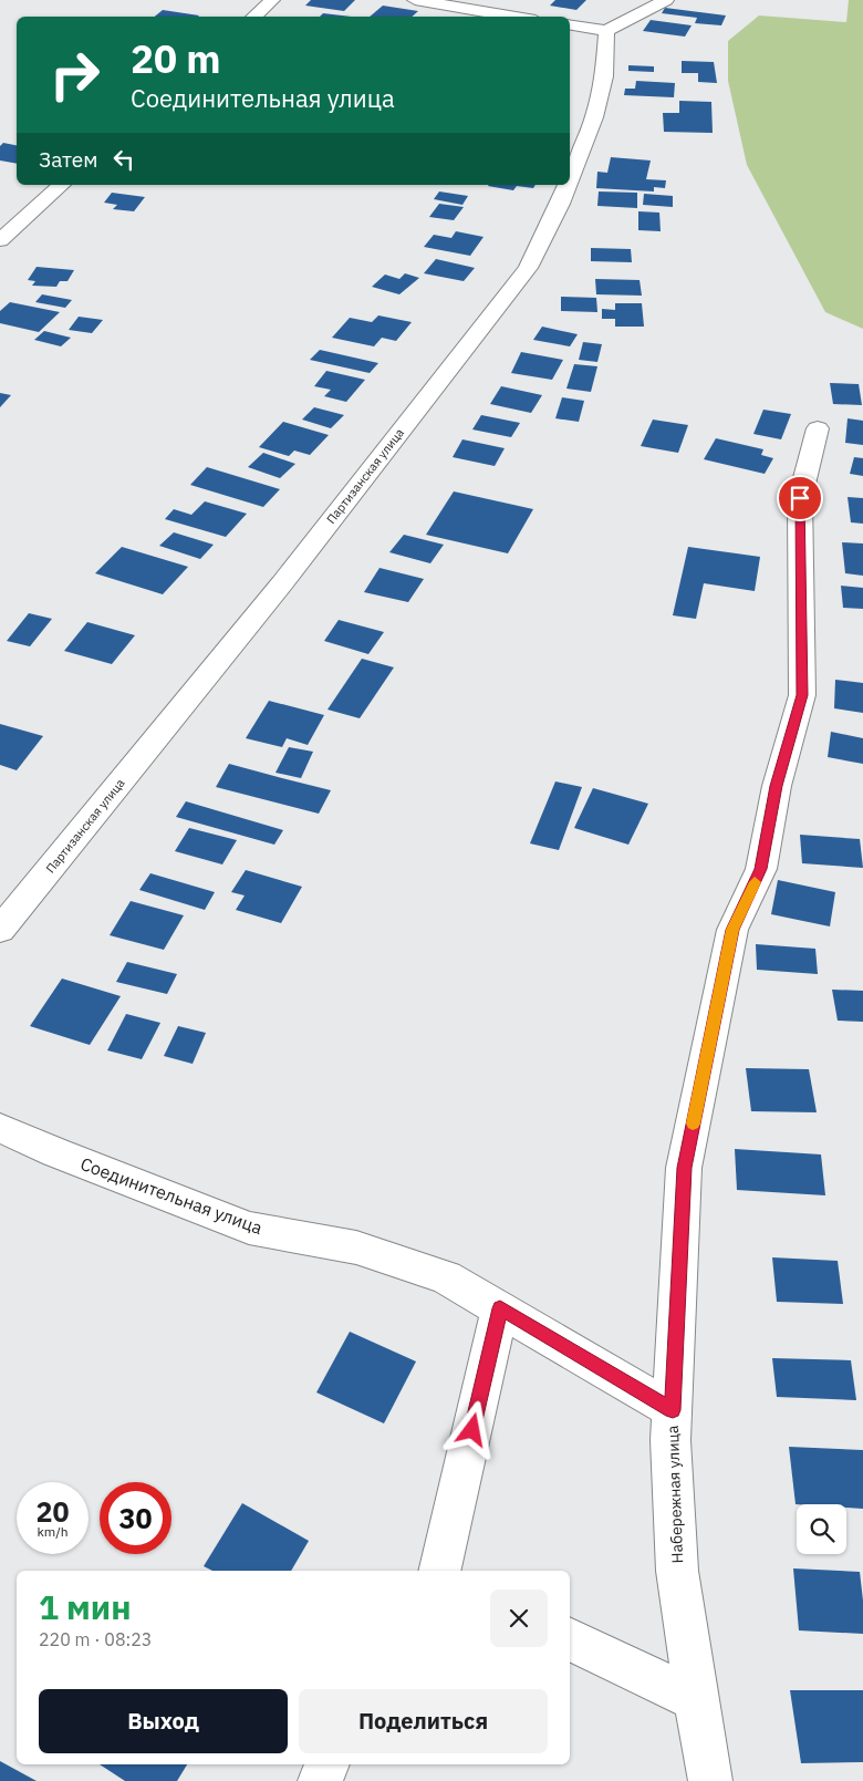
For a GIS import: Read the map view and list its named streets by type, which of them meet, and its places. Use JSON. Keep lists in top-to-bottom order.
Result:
{
  "streets": {
    "street": ["Партизанская улица", "Соединительная улица", "Набережная улица"]
  },
  "crossings": [
    ["Соединительная улица", "Набережная улица"]
  ],
  "page": {
    "turn": ["20 m", "Соединительная улица"],
    "then": "Затем",
    "speed": "20 km/h",
    "limit": "30",
    "heading": ["1 мин", "220 m · 08:23"],
    "buttons": ["Выход", "Поделиться"]
  }
}
